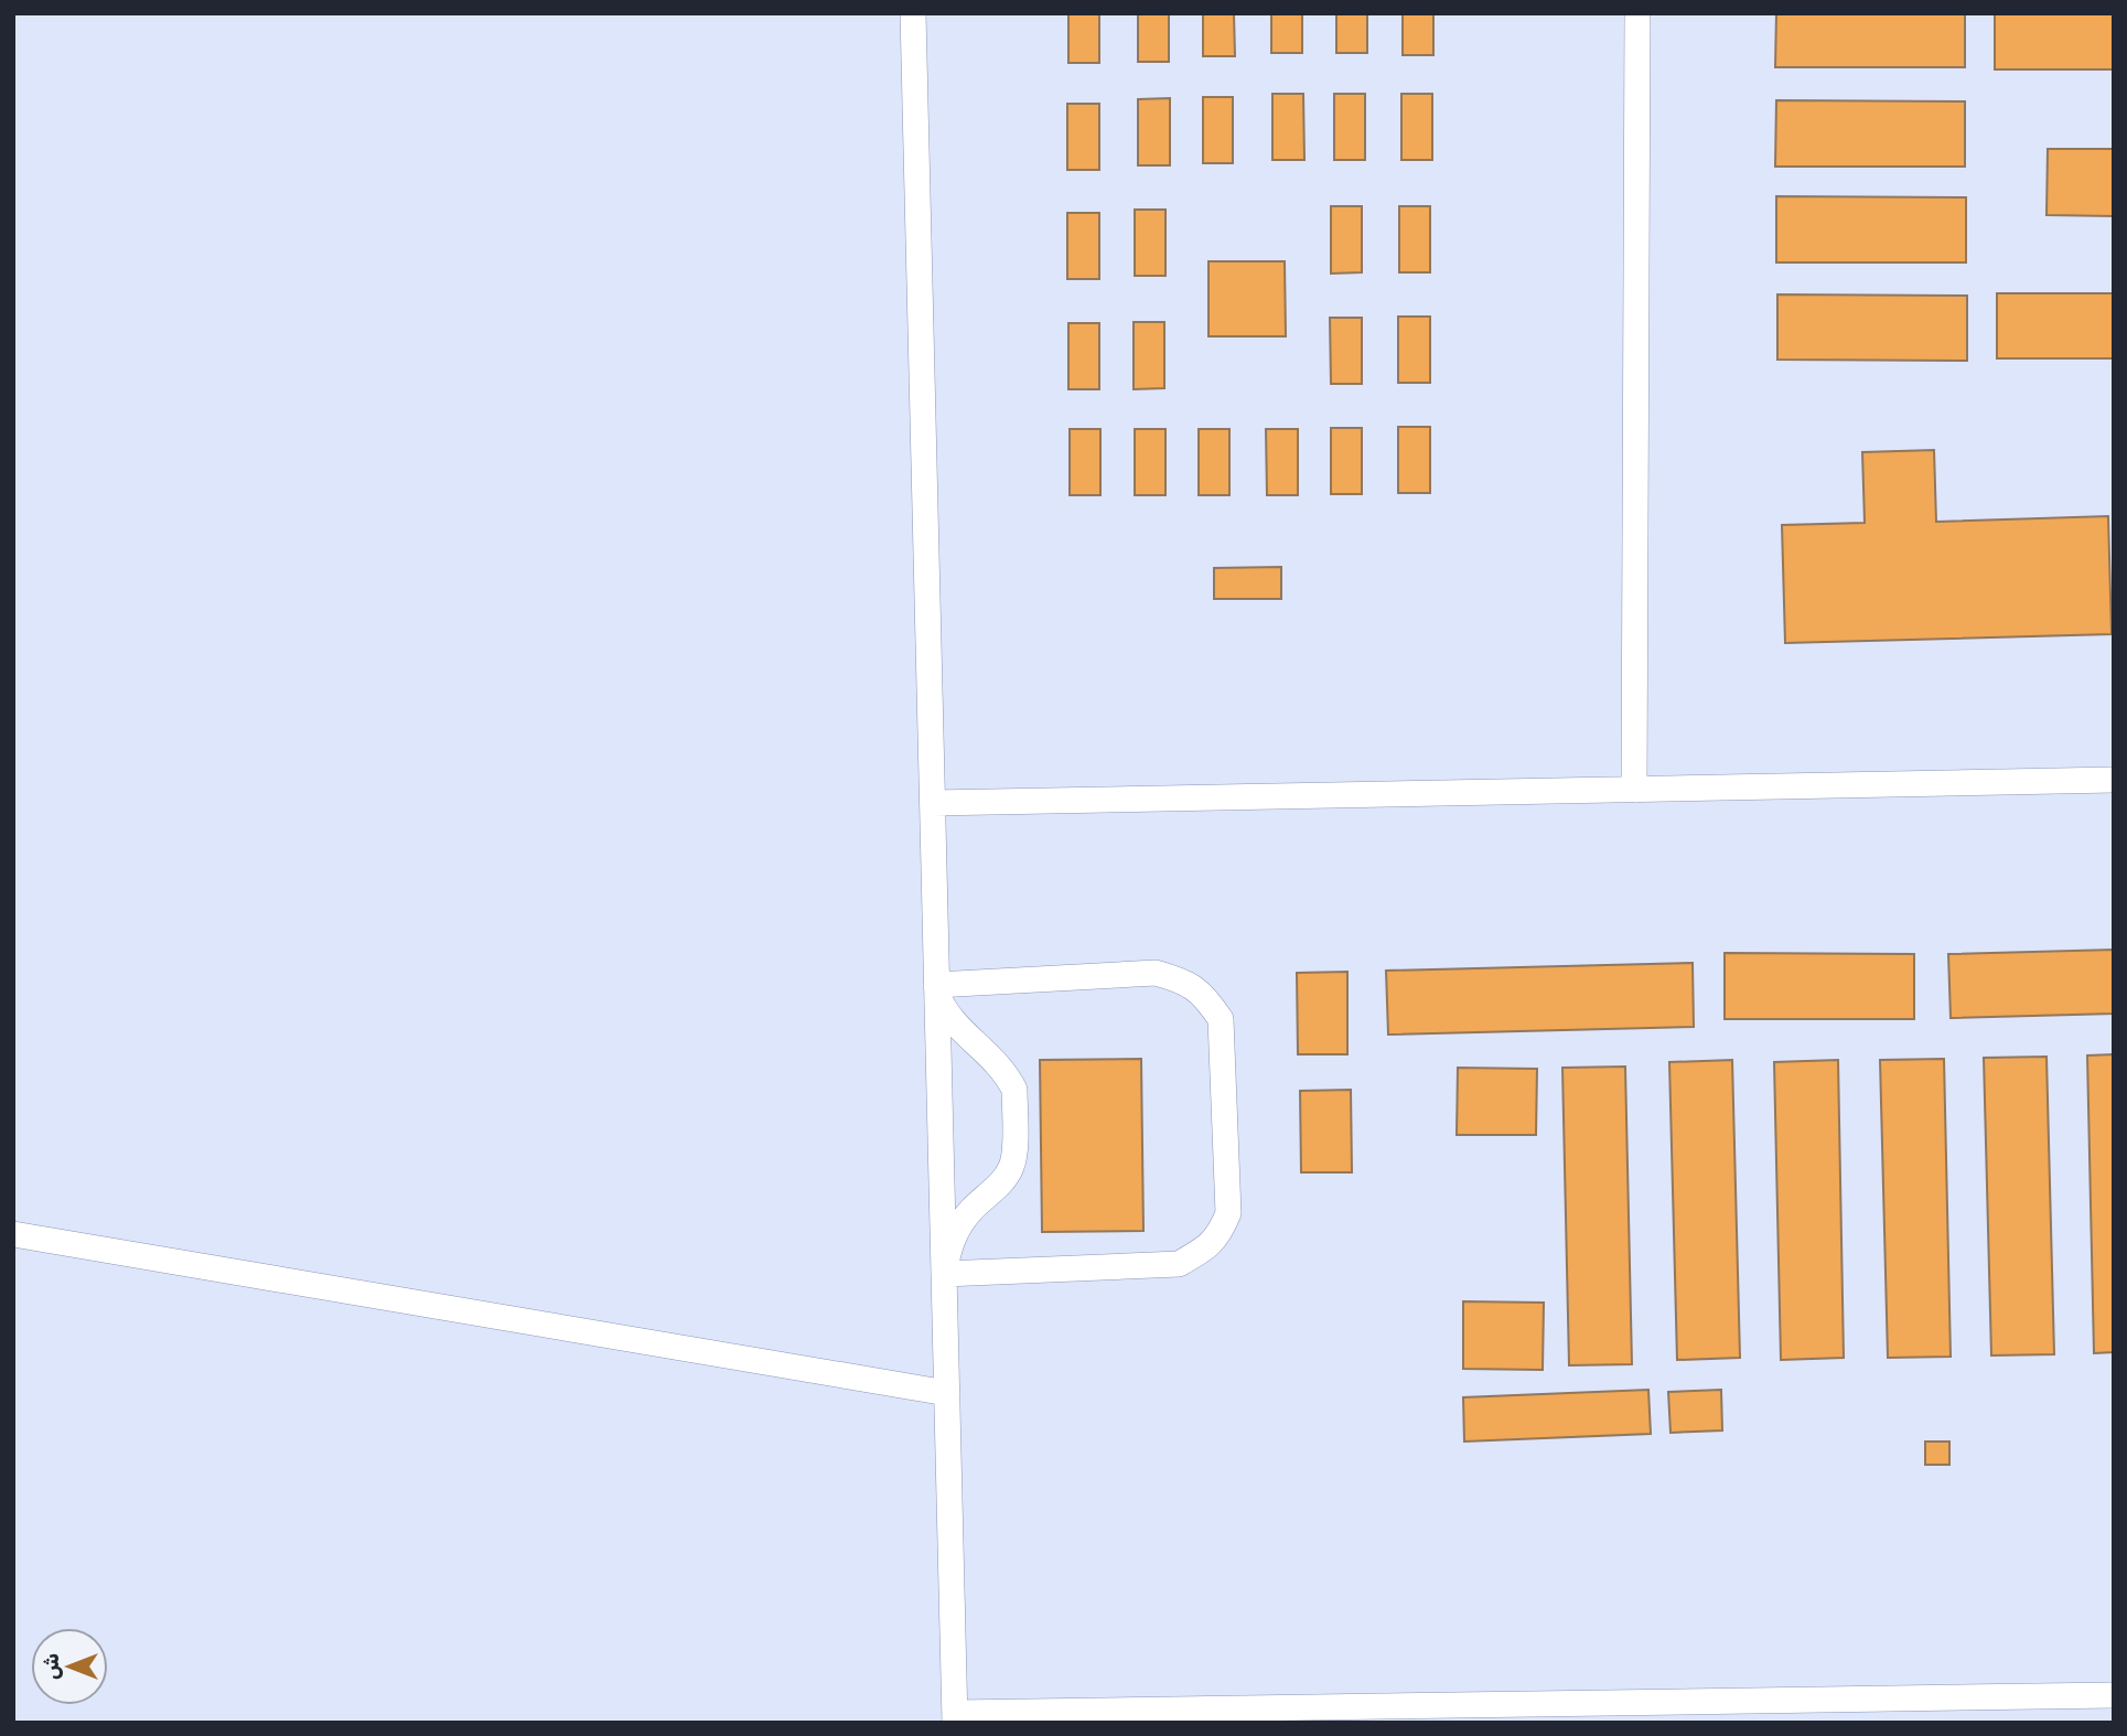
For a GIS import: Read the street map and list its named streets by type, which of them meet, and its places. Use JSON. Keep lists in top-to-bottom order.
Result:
{
  "north": "left"
}
